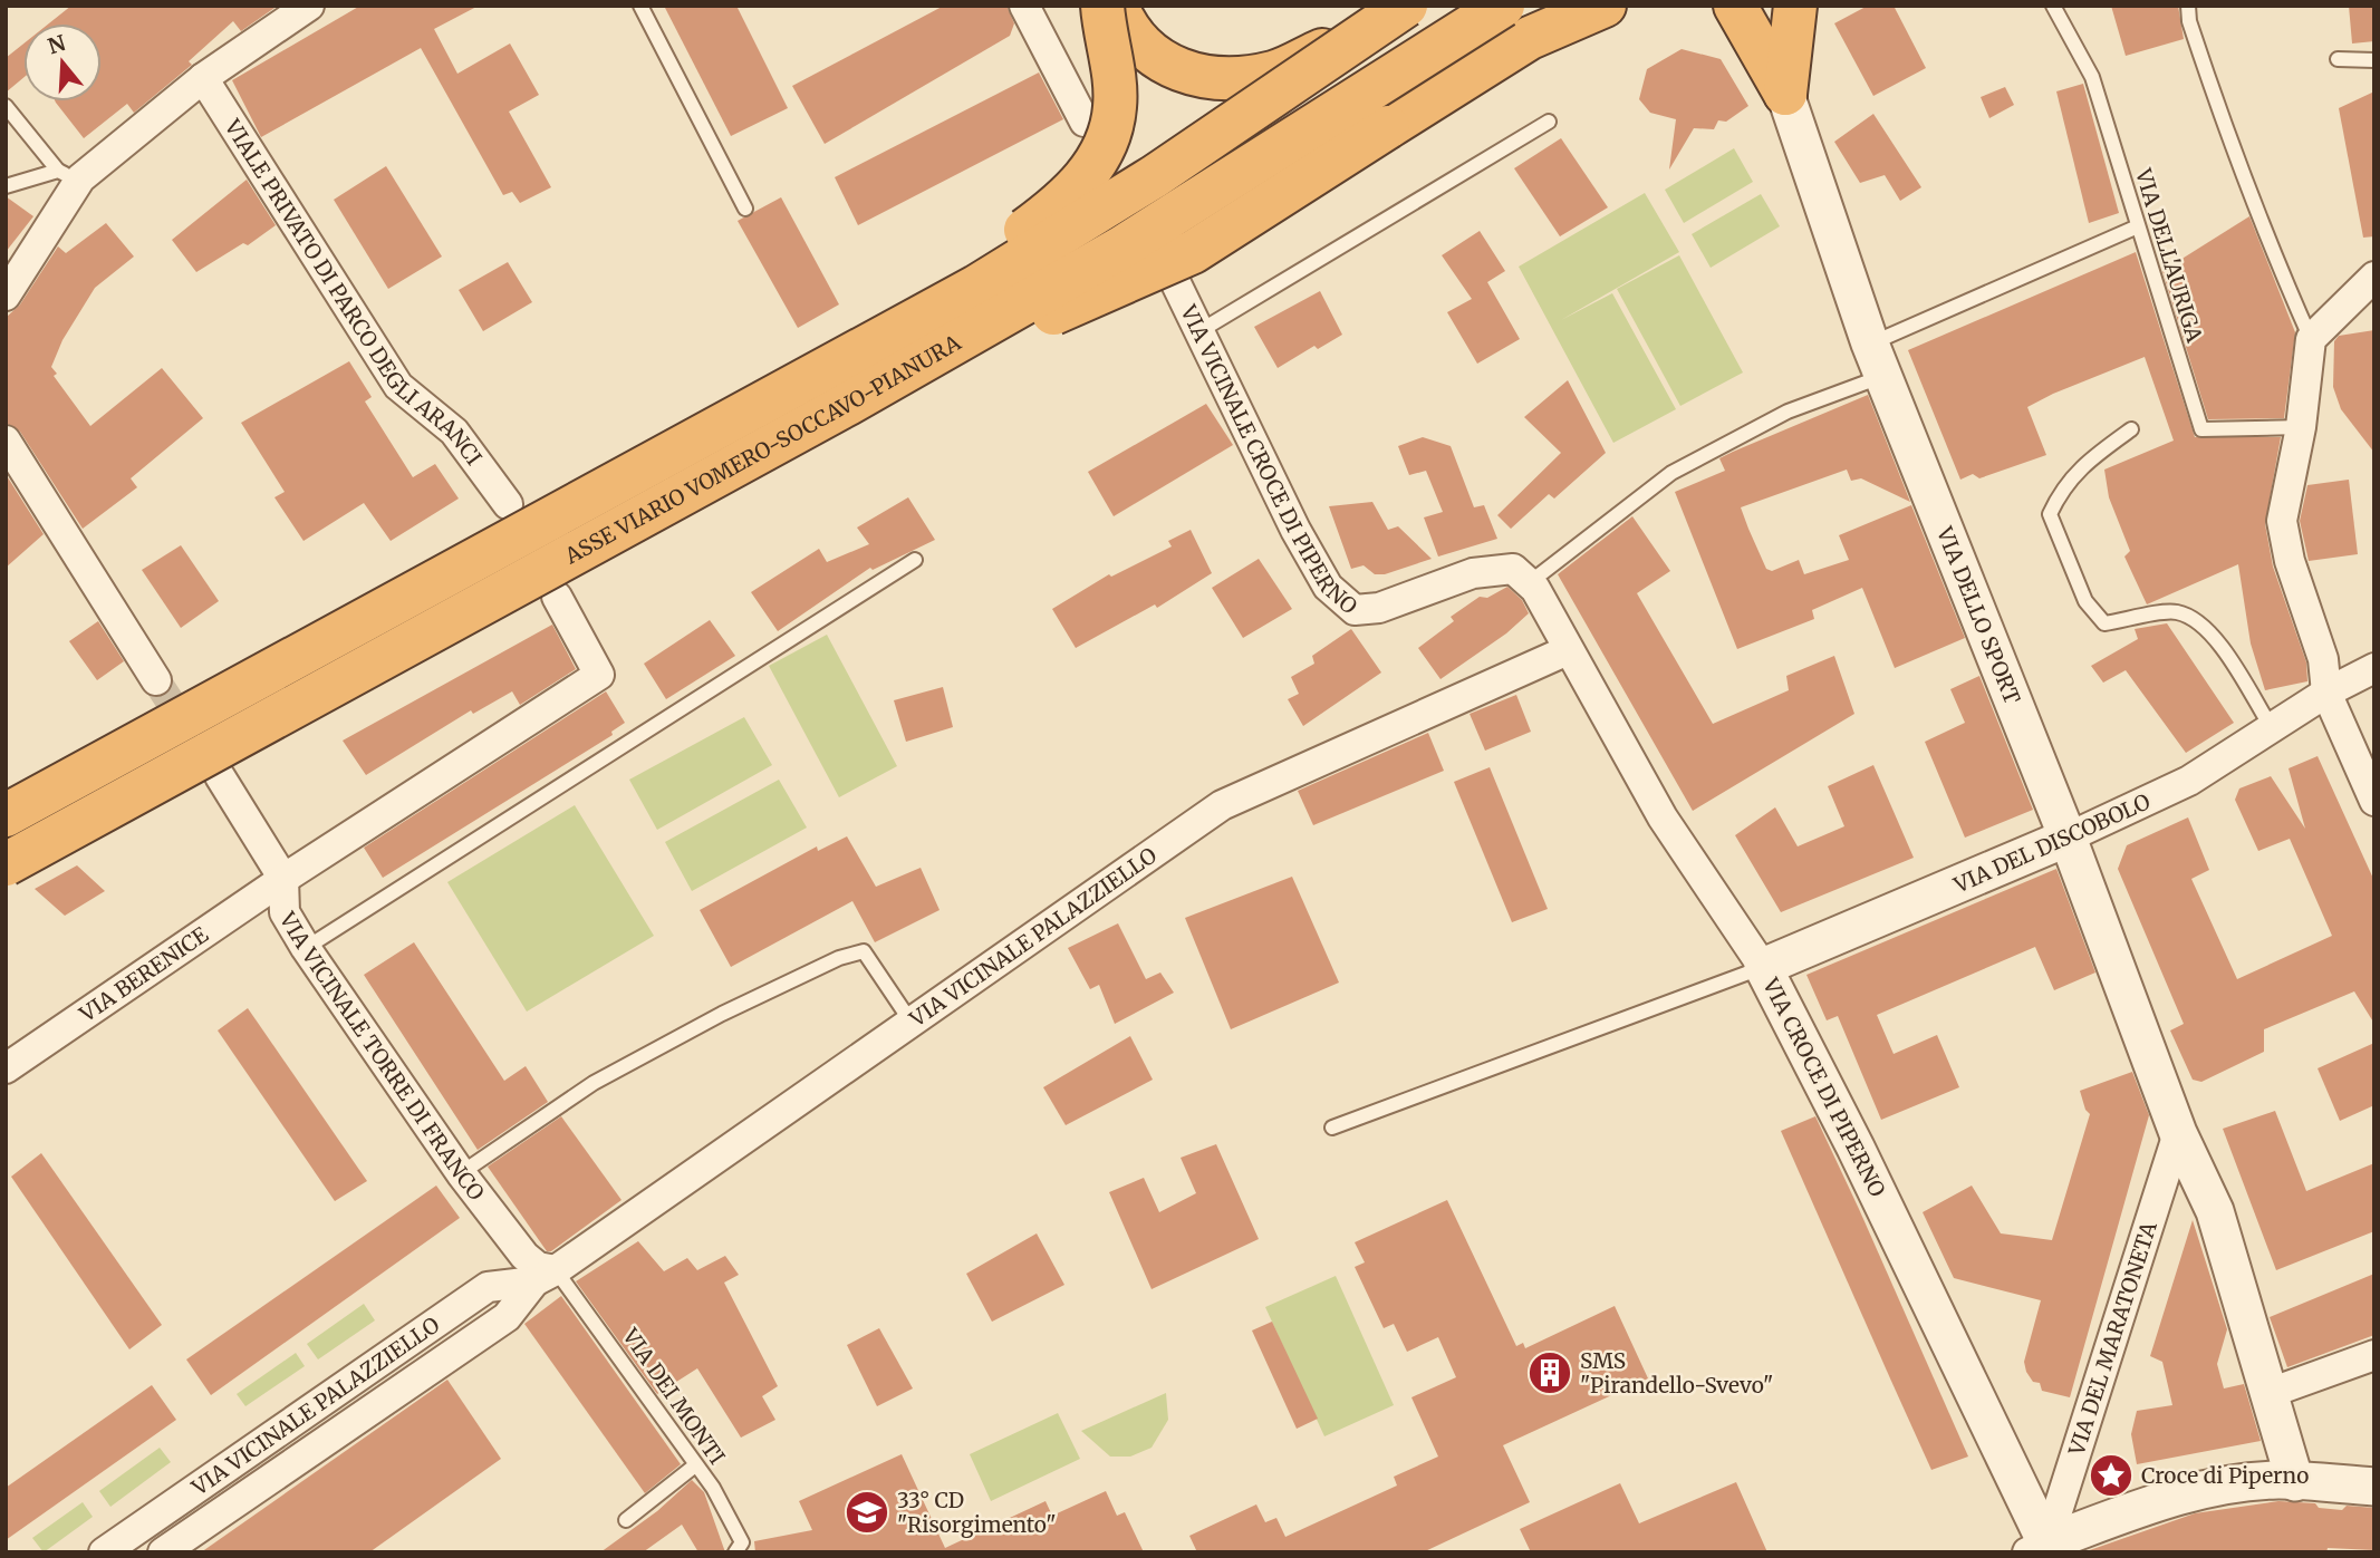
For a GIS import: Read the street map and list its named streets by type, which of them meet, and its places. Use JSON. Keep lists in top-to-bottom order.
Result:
{
  "streets": {
    "highway": ["ASSE VIARIO VOMERO-SOCCAVO-PIANURA"],
    "street": [
      "VIALE PRIVATO DI PARCO DEGLI ARANCI",
      "VIA VICINALE CROCE DI PIPERNO",
      "VIA DELLO SPORT",
      "VIA DEL DISCOBOLO",
      "VIA VICINALE PALAZZIELLO",
      "VIA BERENICE",
      "VIA VICINALE TORRE DI FRANCO",
      "VIA CROCE DI PIPERNO",
      "VIA DEL MARATONETA"
    ],
    "lane": ["VIA DELL'AURIGA", "VIA DEI MONTI"]
  },
  "crossings": [
    ["VIA DELLO SPORT", "VIA DEL DISCOBOLO"],
    ["VIA DELLO SPORT", "VIA DEL MARATONETA"],
    ["VIA DEL DISCOBOLO", "VIA CROCE DI PIPERNO"],
    ["VIA VICINALE PALAZZIELLO", "VIA VICINALE TORRE DI FRANCO"],
    ["VIA VICINALE PALAZZIELLO", "VIA CROCE DI PIPERNO"],
    ["VIA VICINALE PALAZZIELLO", "VIA DEI MONTI"],
    ["VIA BERENICE", "VIA VICINALE TORRE DI FRANCO"],
    ["VIA VICINALE TORRE DI FRANCO", "VIA DEI MONTI"],
    ["VIA CROCE DI PIPERNO", "VIA DEL MARATONETA"]
  ],
  "places": {
    "building": ["SMS \"Pirandello-Svevo\""],
    "place": ["Croce di Piperno"],
    "school or university": ["33° CD \"Risorgimento\""]
  },
  "north": "top"
}
